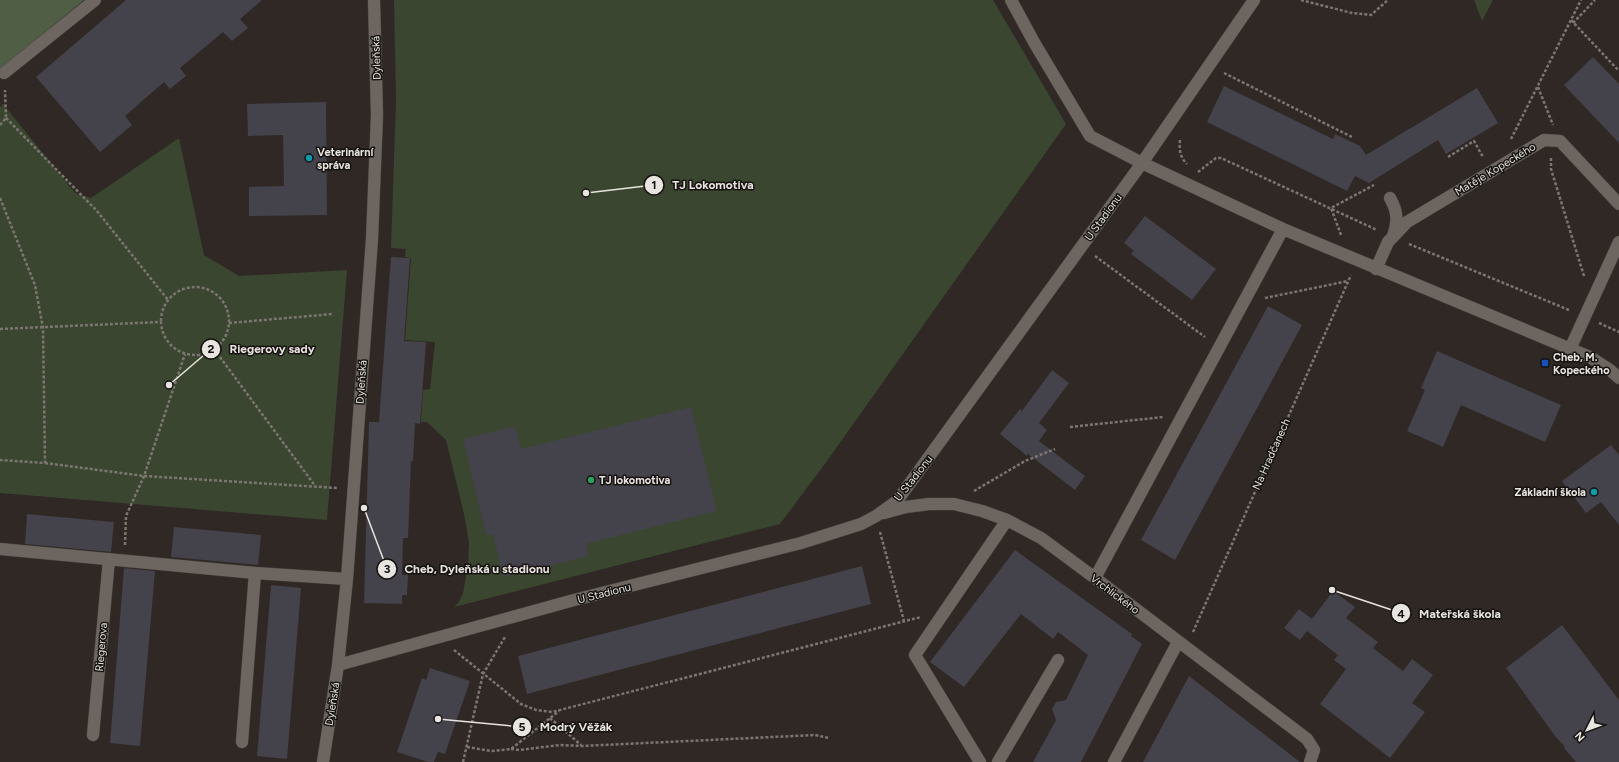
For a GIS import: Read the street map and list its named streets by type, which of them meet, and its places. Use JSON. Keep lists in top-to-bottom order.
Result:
{
  "streets": {
    "street": [
      "Dyleňská",
      "Matěje Kopeckého",
      "U Stadionu",
      "Vrchlického",
      "Riegerova"
    ],
    "path": ["Na Hradčanech"]
  },
  "crossings": [
    ["Dyleňská", "U Stadionu"],
    ["U Stadionu", "Vrchlického"],
    ["Na Hradčanech", "Vrchlického"]
  ],
  "places": {
    "other": [
      "Veterinární správa",
      "TJ Lokomotiva",
      "Riegerovy sady",
      "TJ lokomotiva",
      "Základní škola",
      "Cheb, Dyleňská u stadionu",
      "Mateřská škola",
      "Modrý Věžák"
    ],
    "transit": ["Cheb, M. Kopeckého"]
  },
  "north": "bottom left"
}
